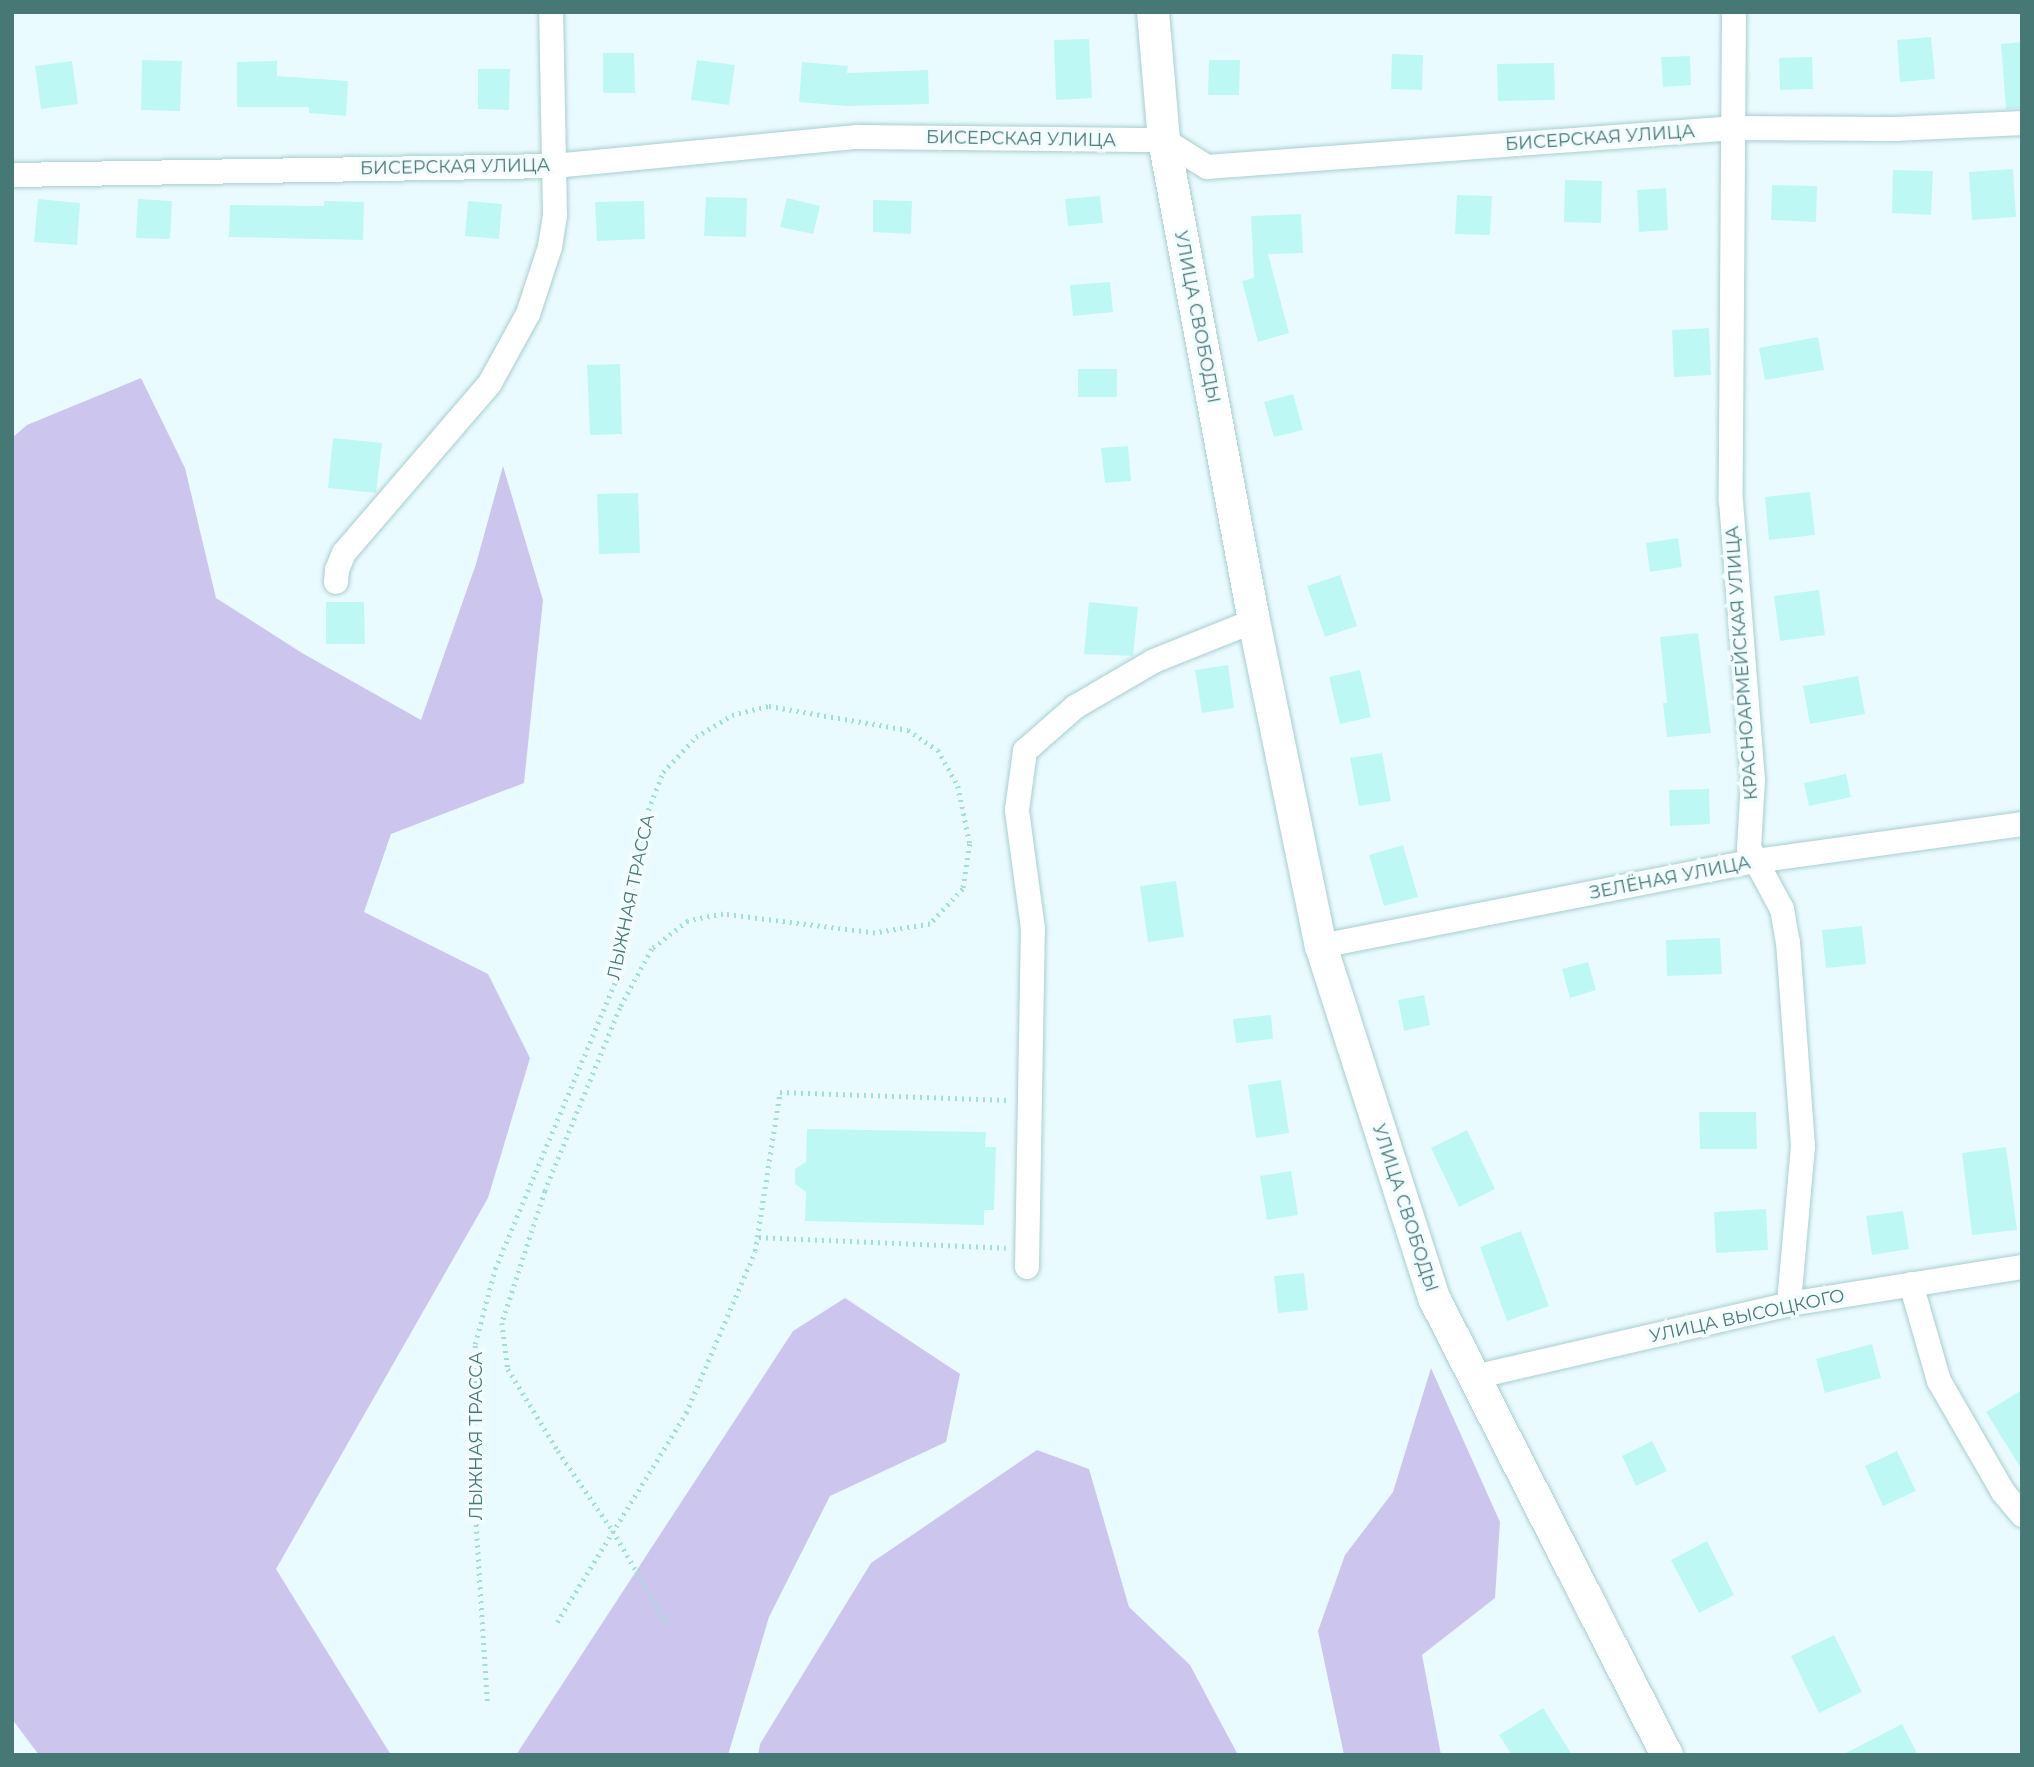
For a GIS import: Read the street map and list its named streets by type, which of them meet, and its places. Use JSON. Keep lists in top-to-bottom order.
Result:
{
  "streets": {
    "street": [
      "БИСЕРСКАЯ УЛИЦА",
      "УЛИЦА СВОБОДЫ",
      "КРАСНОАРМЕЙСКАЯ УЛИЦА",
      "ЗЕЛЁНАЯ УЛИЦА",
      "УЛИЦА ВЫСОЦКОГО"
    ],
    "path": ["ЛЫЖНАЯ ТРАССА"]
  },
  "crossings": [
    ["БИСЕРСКАЯ УЛИЦА", "УЛИЦА СВОБОДЫ"],
    ["БИСЕРСКАЯ УЛИЦА", "КРАСНОАРМЕЙСКАЯ УЛИЦА"],
    ["УЛИЦА СВОБОДЫ", "ЗЕЛЁНАЯ УЛИЦА"],
    ["УЛИЦА СВОБОДЫ", "УЛИЦА ВЫСОЦКОГО"],
    ["КРАСНОАРМЕЙСКАЯ УЛИЦА", "ЗЕЛЁНАЯ УЛИЦА"],
    ["КРАСНОАРМЕЙСКАЯ УЛИЦА", "УЛИЦА ВЫСОЦКОГО"]
  ]
}
